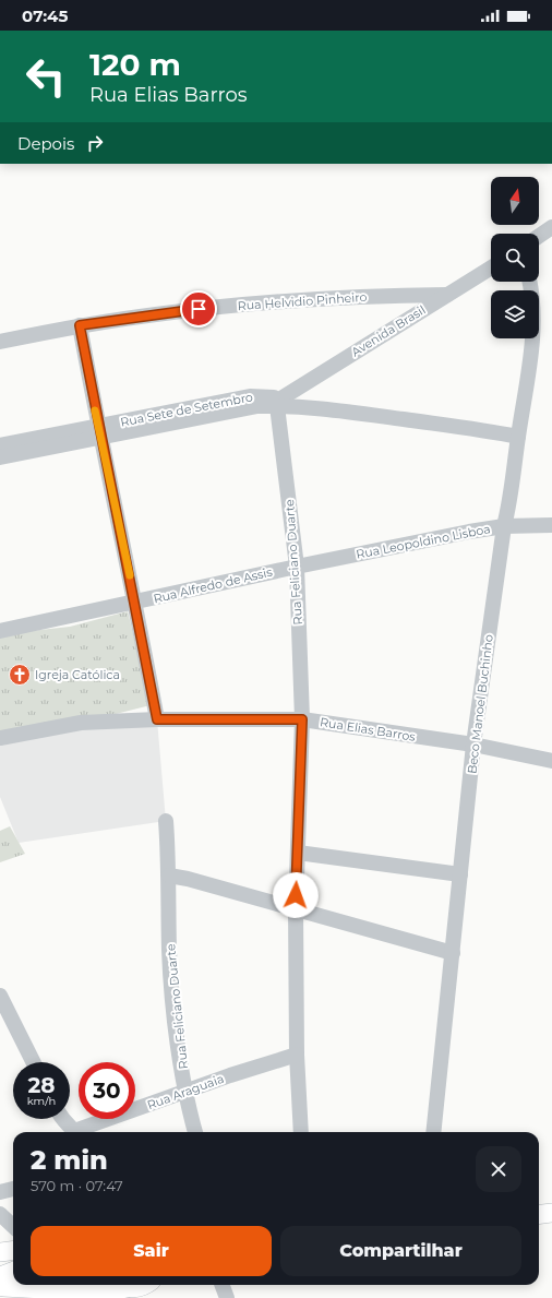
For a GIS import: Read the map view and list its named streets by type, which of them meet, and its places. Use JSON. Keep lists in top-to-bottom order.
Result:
{
  "streets": {
    "street": [
      "Rua Helvidio Pinheiro",
      "Avenida Brasil",
      "Rua Sete de Setembro",
      "Rua Leopoldino Lisboa",
      "Rua Feliciano Duarte",
      "Rua Alfredo de Assis",
      "Beco Manoel Buchinho",
      "Rua Elias Barros",
      "Rua Araguaia"
    ]
  },
  "crossings": [
    ["Rua Helvidio Pinheiro", "Avenida Brasil"],
    ["Avenida Brasil", "Rua Sete de Setembro"],
    ["Avenida Brasil", "Rua Feliciano Duarte"],
    ["Rua Sete de Setembro", "Rua Feliciano Duarte"],
    ["Rua Sete de Setembro", "Beco Manoel Buchinho"],
    ["Rua Leopoldino Lisboa", "Rua Feliciano Duarte"],
    ["Rua Leopoldino Lisboa", "Rua Alfredo de Assis"],
    ["Rua Leopoldino Lisboa", "Beco Manoel Buchinho"],
    ["Rua Feliciano Duarte", "Rua Alfredo de Assis"],
    ["Rua Feliciano Duarte", "Rua Elias Barros"],
    ["Rua Feliciano Duarte", "Rua Araguaia"],
    ["Beco Manoel Buchinho", "Rua Elias Barros"]
  ],
  "places": {
    "church": ["Igreja Católica"]
  },
  "north": "top",
  "page": {
    "status": "07:45",
    "turn": ["120 m", "Rua Elias Barros"],
    "then": "Depois",
    "speed": "28 km/h",
    "limit": "30",
    "heading": ["2 min", "570 m · 07:47"],
    "buttons": ["Sair", "Compartilhar"]
  }
}
